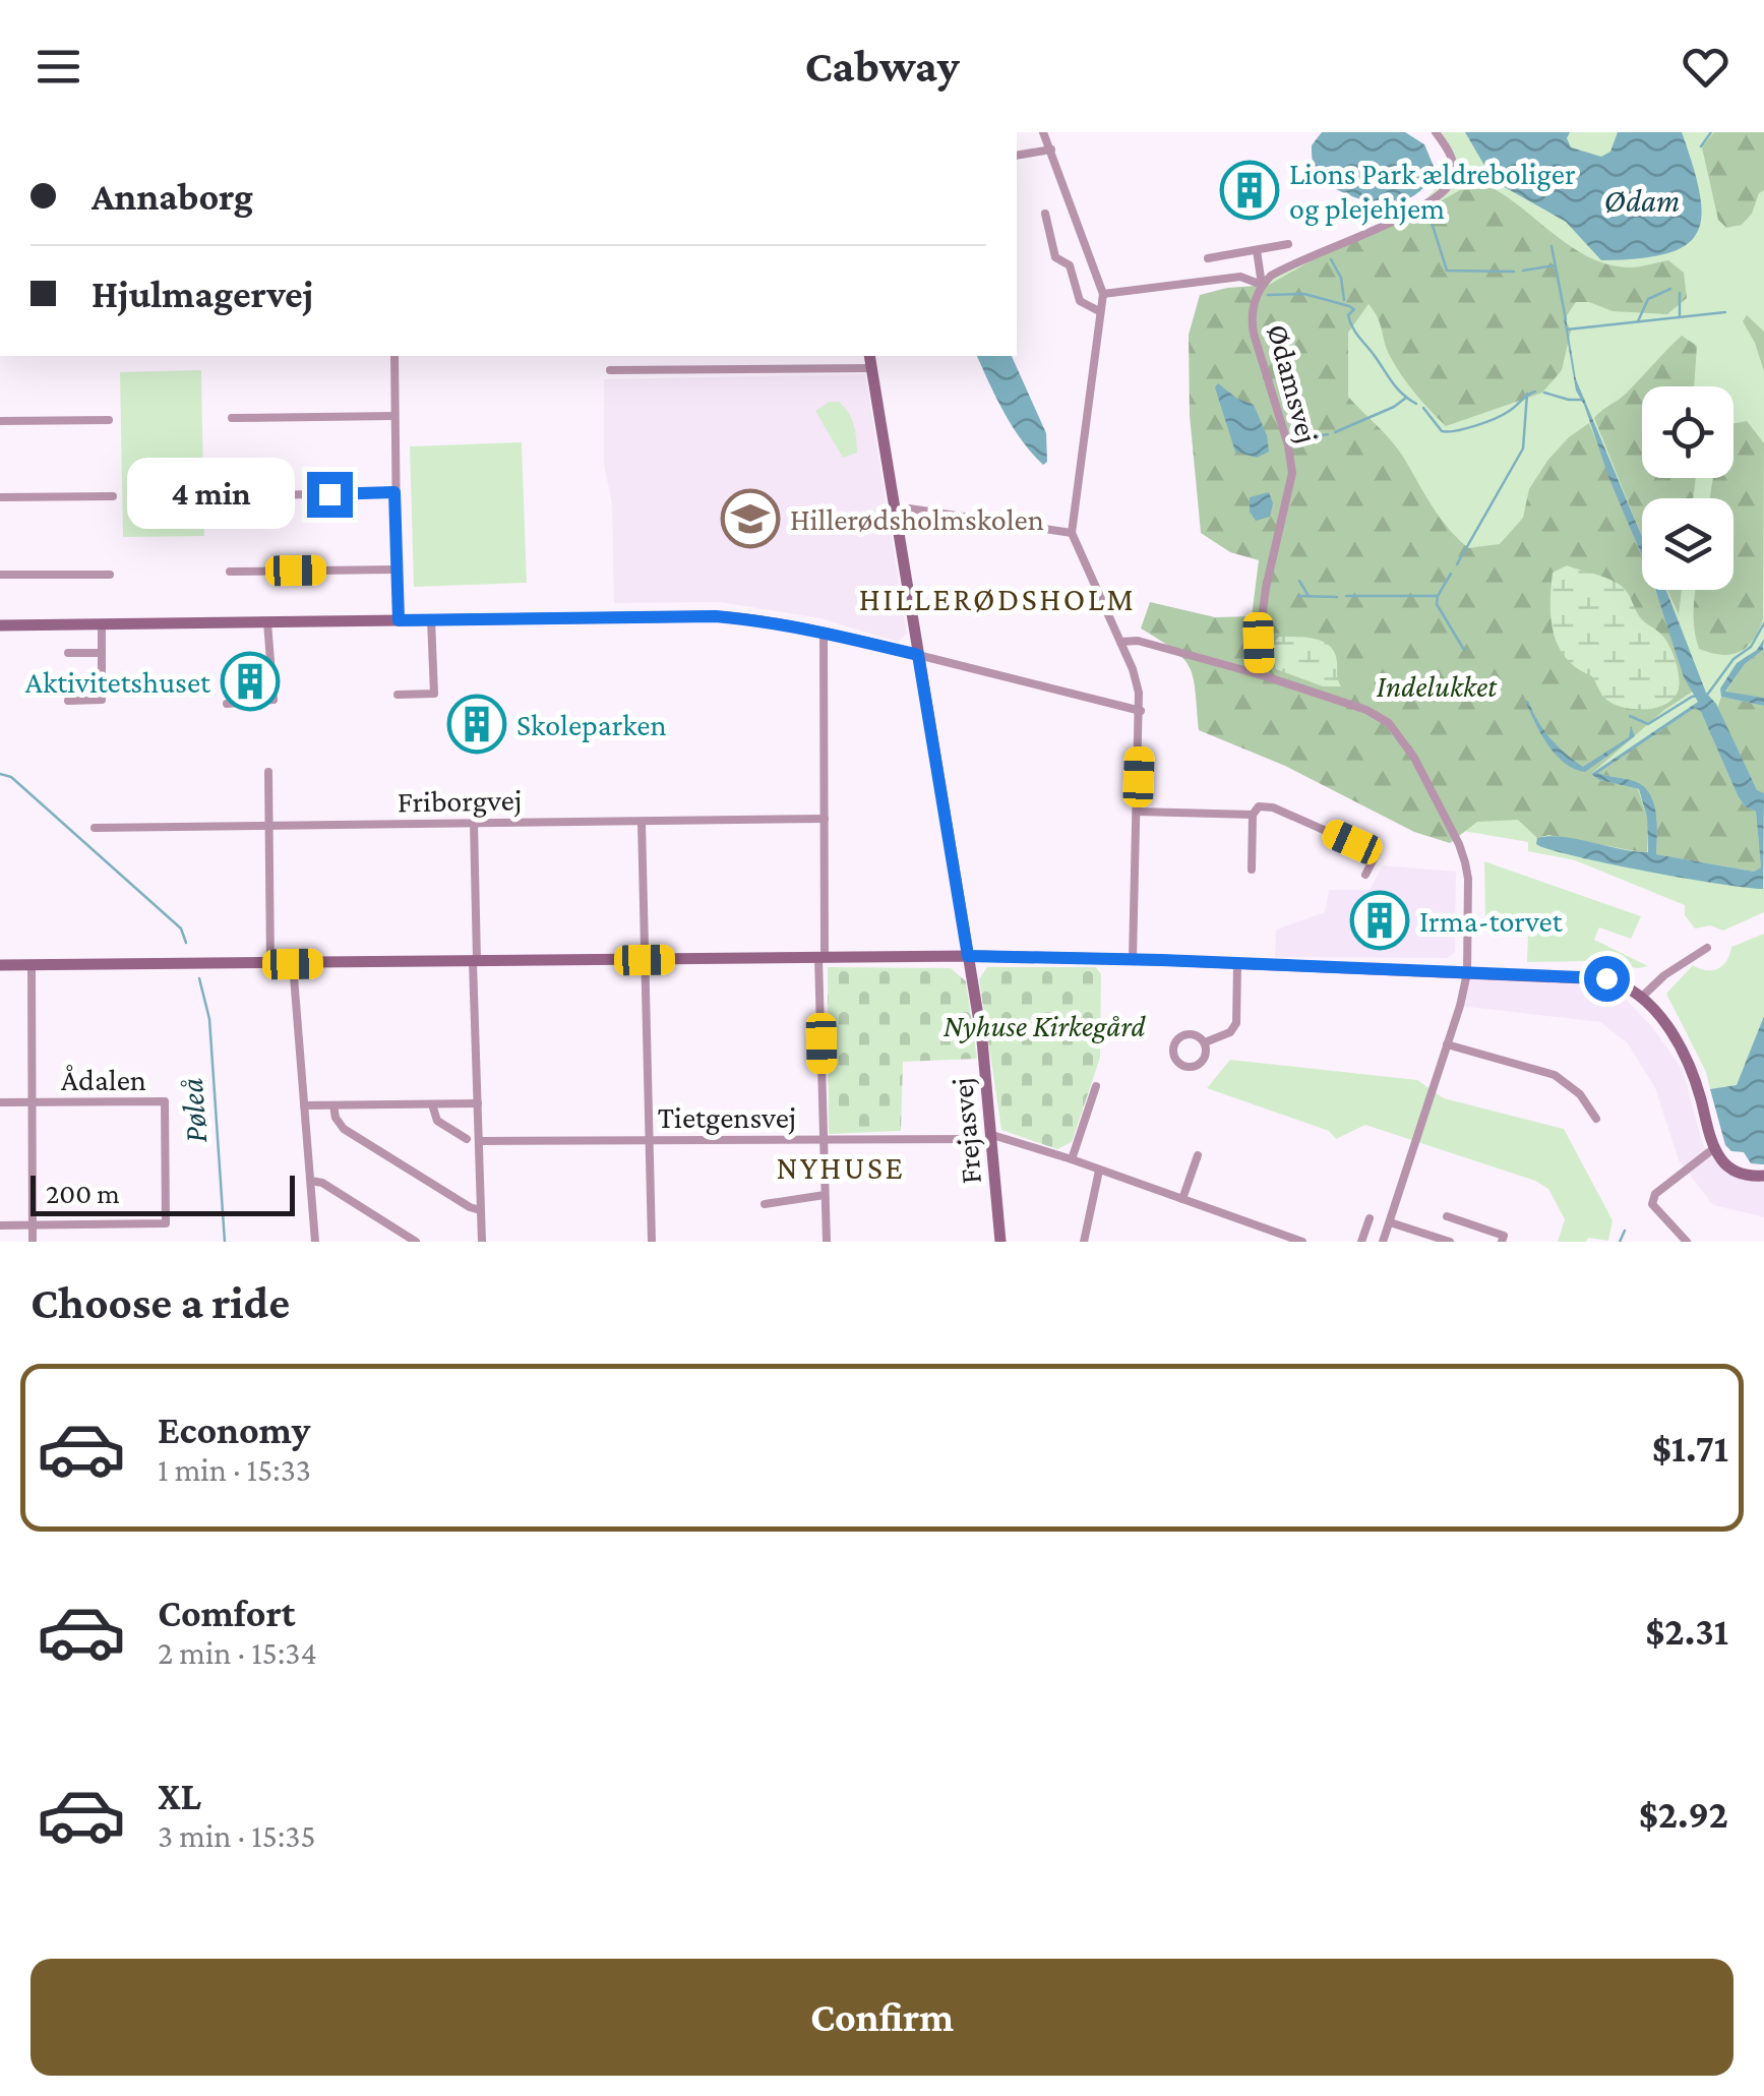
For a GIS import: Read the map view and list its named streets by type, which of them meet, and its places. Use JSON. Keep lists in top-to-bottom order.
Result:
{
  "streets": {
    "street": [
      "Ødamsvej",
      "Friborgvej",
      "Ådalen",
      "Tietgensvej",
      "Frejasvej"
    ]
  },
  "districts": ["HILLERØDSHOLM", "NYHUSE"],
  "water": ["Ødam", "Pøleå"],
  "parks": ["Indelukket", "Nyhuse Kirkegård"],
  "places": {
    "building": [
      "Lions Park ældreboliger og plejehjem",
      "Aktivitetshuset",
      "Skoleparken",
      "Irma-torvet"
    ],
    "school or university": ["Hillerødsholmskolen"]
  },
  "scale_bar": "200 m",
  "page": {
    "header": "Cabway",
    "banner": ["Annaborg", "Hjulmagervej"],
    "bubble": "4 min",
    "scale": "200 m",
    "heading": "Choose a ride",
    "list": [
      {
        "name": "Economy",
        "note": "1 min · 15:33",
        "value": "$1.71"
      },
      {
        "name": "Comfort",
        "note": "2 min · 15:34",
        "value": "$2.31"
      },
      {
        "name": "XL",
        "note": "3 min · 15:35",
        "value": "$2.92"
      }
    ],
    "buttons": "Confirm"
  }
}
